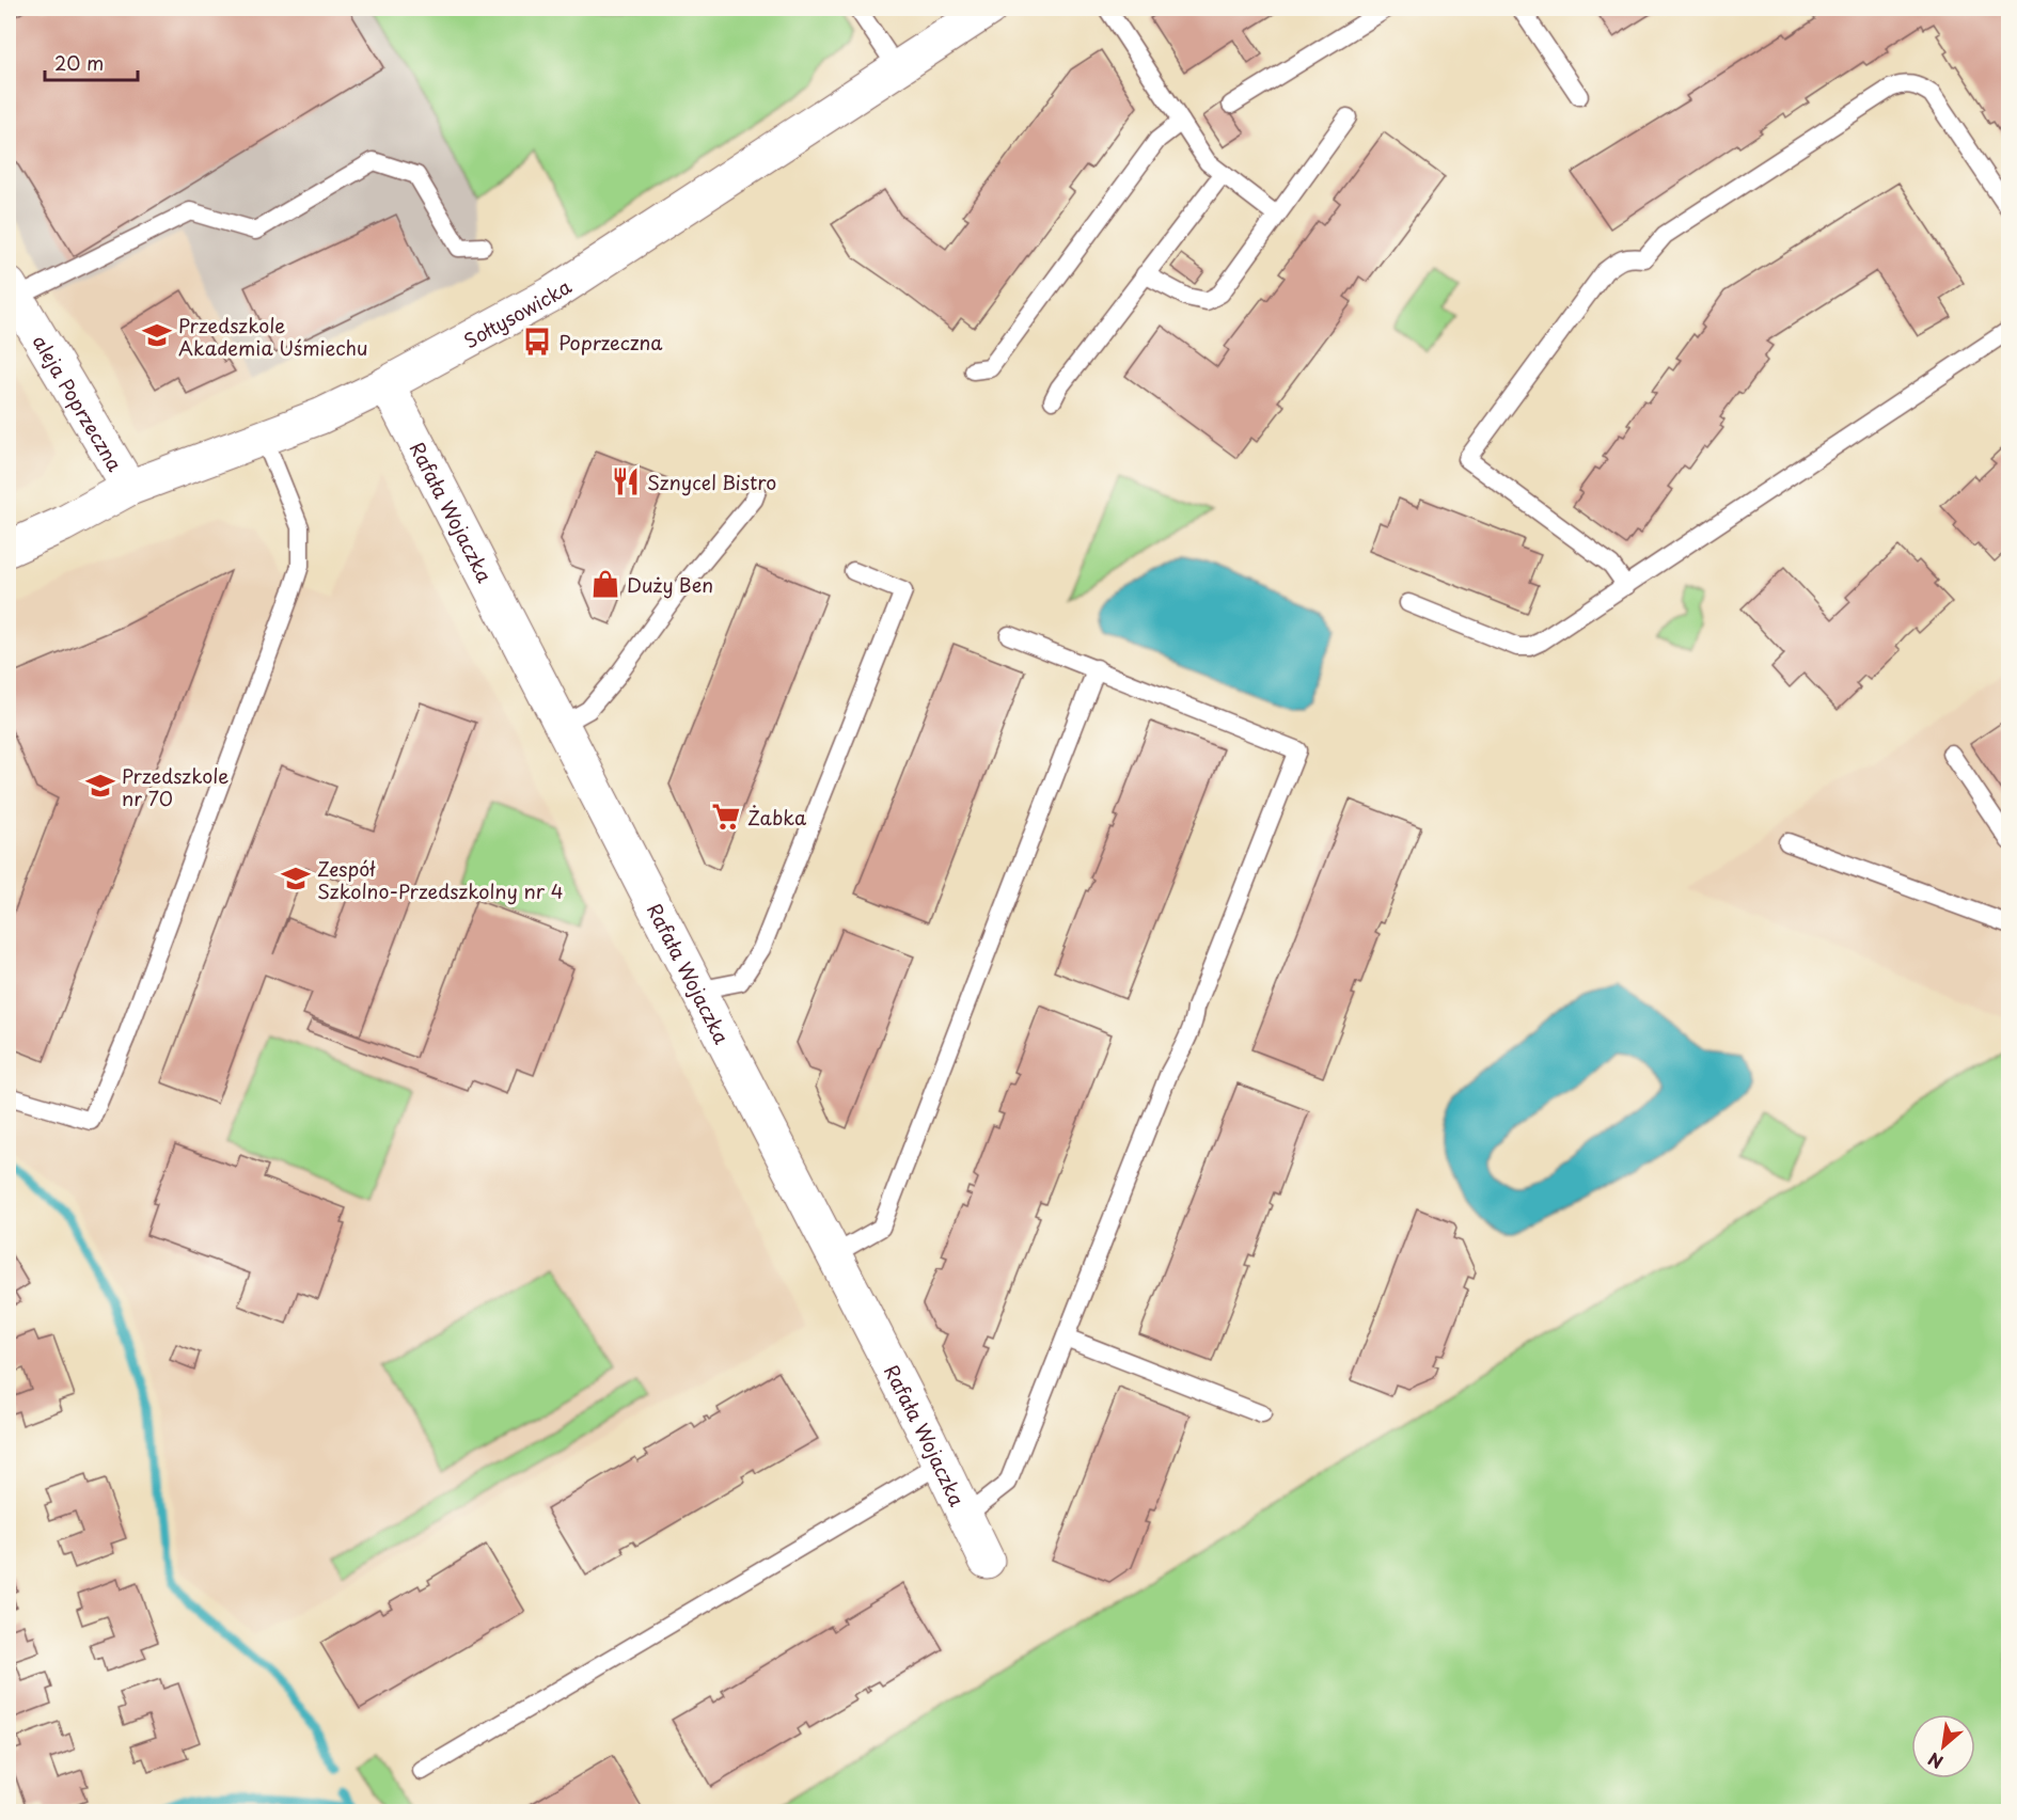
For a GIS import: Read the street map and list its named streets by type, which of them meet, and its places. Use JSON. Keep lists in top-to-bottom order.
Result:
{
  "streets": {
    "street": ["Sołtysowicka", "aleja Poprzeczna", "Rafała Wojaczka"]
  },
  "crossings": [
    ["Sołtysowicka", "aleja Poprzeczna"],
    ["Sołtysowicka", "Rafała Wojaczka"]
  ],
  "places": {
    "school or university": ["Przedszkole Akademia Uśmiechu", "Przedszkole nr 70", "Zespół Szkolno-Przedszkolny nr 4"],
    "bus stop": ["Poprzeczna"],
    "restaurant": ["Sznycel Bistro"],
    "shop": ["Duży Ben"],
    "supermarket": ["Żabka"]
  },
  "scale_bar": "20 m",
  "north": "bottom left"
}
